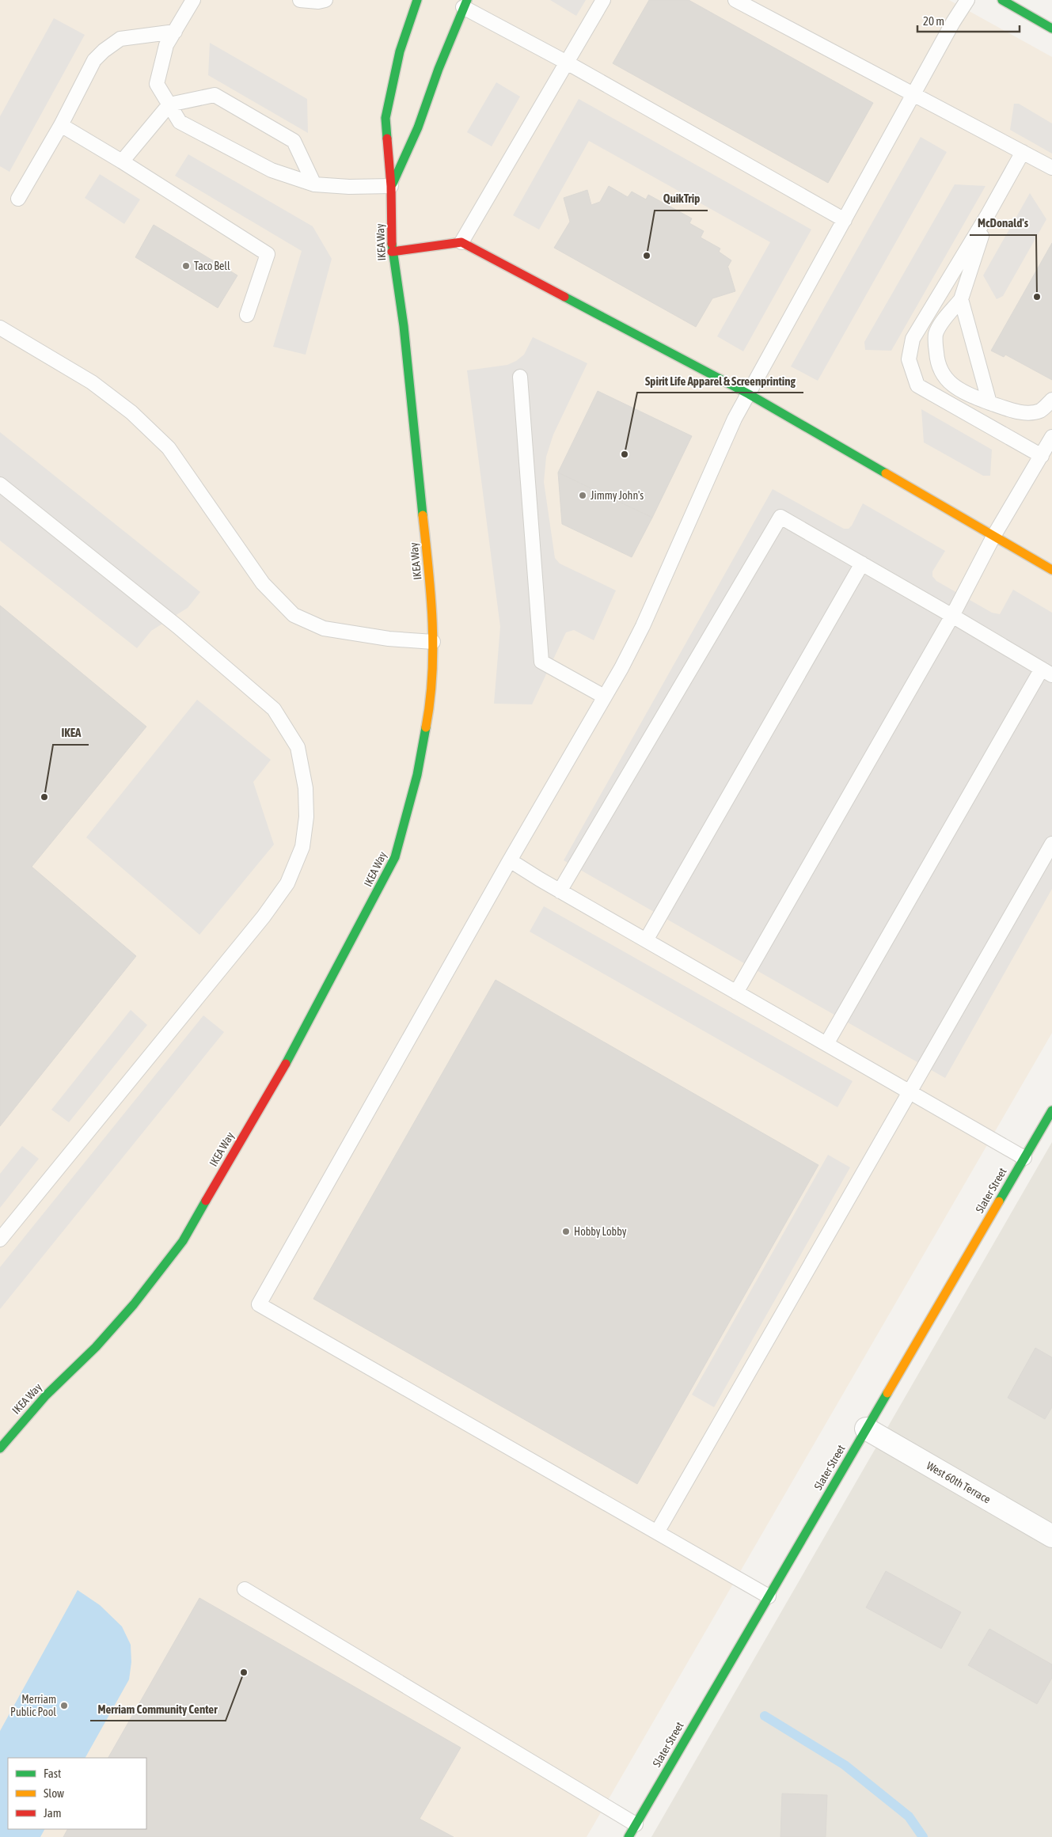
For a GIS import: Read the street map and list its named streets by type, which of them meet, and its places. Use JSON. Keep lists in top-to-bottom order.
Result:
{
  "streets": {
    "street": ["IKEA Way", "Slater Street", "West 60th Terrace"]
  },
  "crossings": [
    ["Slater Street", "West 60th Terrace"]
  ],
  "places": [
    "QuikTrip",
    "Taco Bell",
    "McDonald's",
    "Spirit Life Apparel & Screenprinting",
    "Jimmy John's",
    "IKEA",
    "Hobby Lobby",
    "Merriam Community Center",
    "Merriam Public Pool"
  ],
  "legend": ["Fast", "Slow", "Jam"],
  "scale_bar": "20 m"
}
